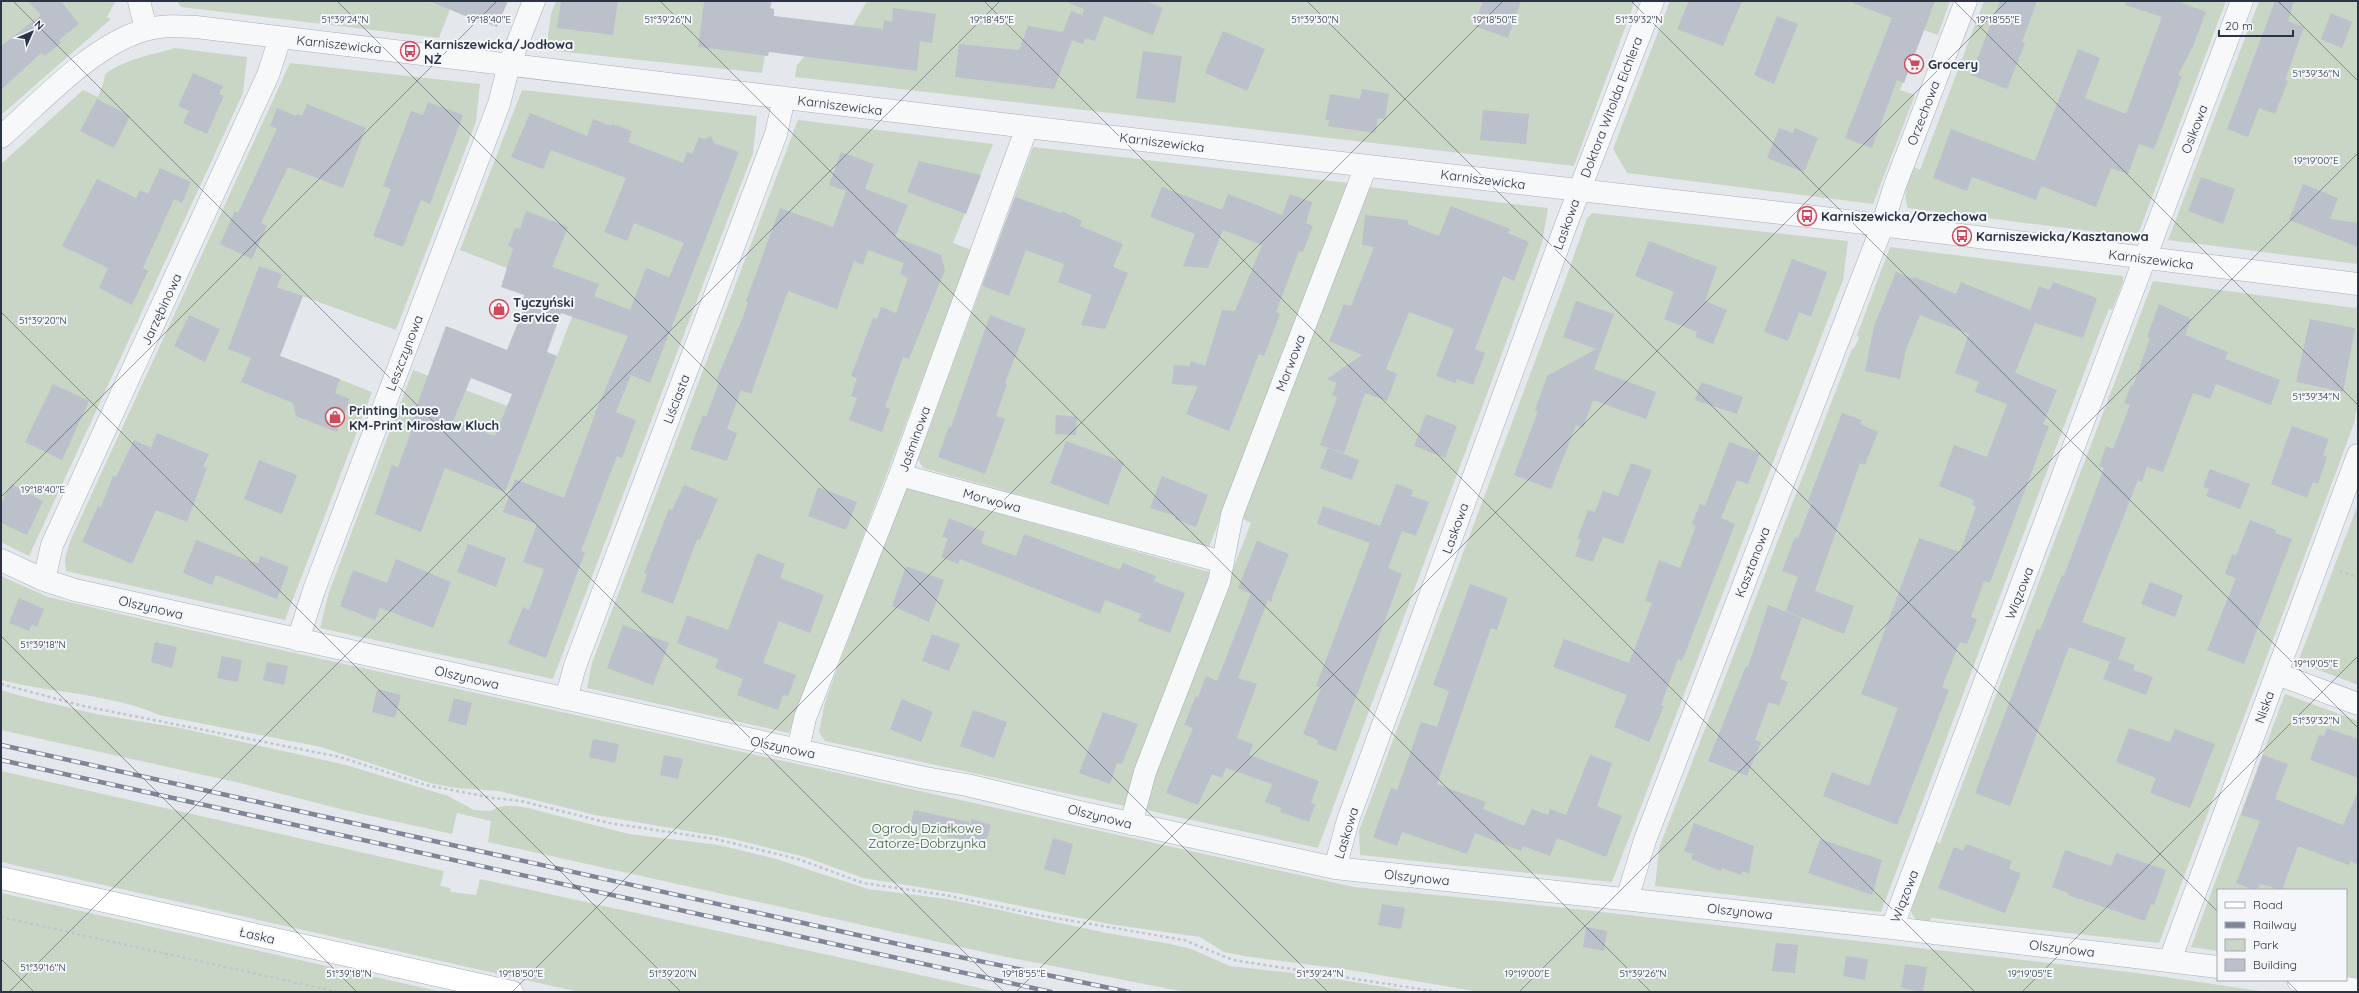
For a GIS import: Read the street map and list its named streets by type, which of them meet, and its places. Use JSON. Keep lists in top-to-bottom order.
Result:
{
  "streets": {
    "main road": ["Łaska"],
    "street": [
      "Karniszewicka",
      "Doktora Witolda Eichlera",
      "Orzechowa",
      "Osikowa",
      "Laskowa",
      "Jarzębinowa",
      "Leszczynowa",
      "Morwowa",
      "Liściasta",
      "Jaśminowa",
      "Kasztanowa",
      "Wiązowa",
      "Olszynowa",
      "Niska"
    ]
  },
  "crossings": [
    ["Karniszewicka", "Doktora Witolda Eichlera"],
    ["Karniszewicka", "Orzechowa"],
    ["Karniszewicka", "Osikowa"],
    ["Karniszewicka", "Laskowa"],
    ["Karniszewicka", "Jarzębinowa"],
    ["Karniszewicka", "Leszczynowa"],
    ["Karniszewicka", "Morwowa"],
    ["Karniszewicka", "Liściasta"],
    ["Karniszewicka", "Jaśminowa"],
    ["Karniszewicka", "Kasztanowa"],
    ["Karniszewicka", "Wiązowa"],
    ["Doktora Witolda Eichlera", "Laskowa"],
    ["Orzechowa", "Kasztanowa"],
    ["Osikowa", "Wiązowa"],
    ["Laskowa", "Olszynowa"],
    ["Jarzębinowa", "Olszynowa"],
    ["Leszczynowa", "Olszynowa"],
    ["Morwowa", "Jaśminowa"],
    ["Morwowa", "Olszynowa"],
    ["Liściasta", "Olszynowa"],
    ["Jaśminowa", "Olszynowa"],
    ["Kasztanowa", "Olszynowa"],
    ["Wiązowa", "Olszynowa"],
    ["Olszynowa", "Niska"]
  ],
  "parks": ["Ogrody Działkowe Zatorze-Dobrzynka"],
  "places": {
    "bus stop": ["Karniszewicka/Jodłowa NŻ", "Karniszewicka/Orzechowa", "Karniszewicka/Kasztanowa"],
    "supermarket": ["Grocery"],
    "shop": ["Tyczyński Service", "Printing house KM-Print Mirosław Kluch"]
  },
  "legend": [
    "Road",
    "Railway",
    "Park",
    "Building"
  ],
  "scale_bar": "20 m",
  "north": "top right",
  "coordinates": [
    "51°39'24\"N",
    "19°18'40\"E",
    "51°39'26\"N",
    "19°18'45\"E",
    "51°39'30\"N",
    "19°18'50\"E",
    "51°39'32\"N",
    "19°18'55\"E",
    "51°39'36\"N",
    "19°19'00\"E",
    "51°39'20\"N",
    "51°39'34\"N",
    "51°39'18\"N",
    "19°19'05\"E",
    "51°39'16\"N"
  ]
}
